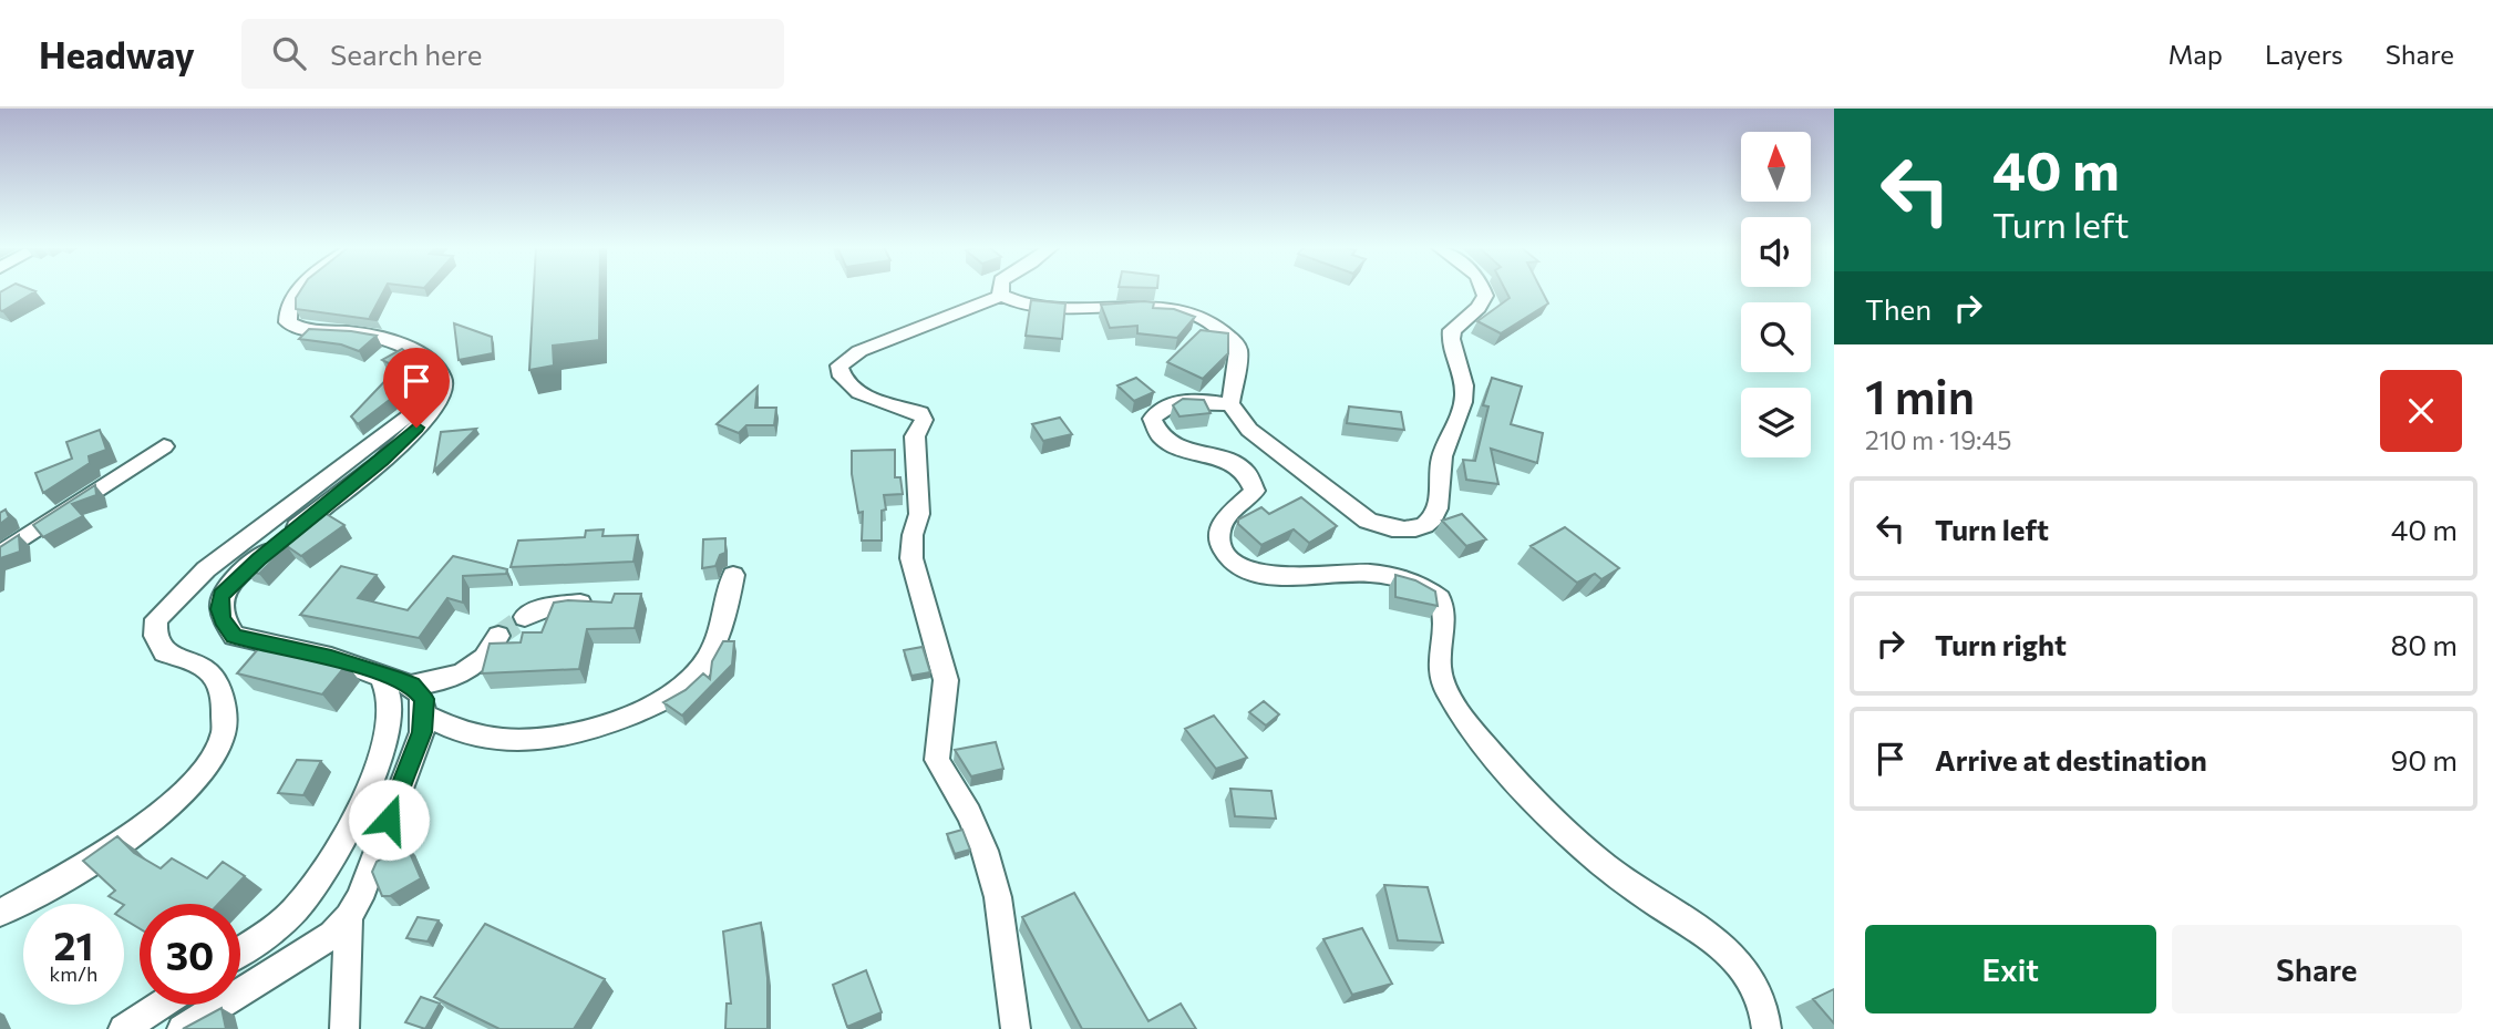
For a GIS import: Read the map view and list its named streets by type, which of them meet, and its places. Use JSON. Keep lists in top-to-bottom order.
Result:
{
  "north": "top",
  "page": {
    "header": "Headway",
    "search": "Search here",
    "nav": ["Map", "Layers", "Share"],
    "turn": ["40 m", "Turn left"],
    "then": "Then",
    "heading": ["1 min", "210 m · 19:45"],
    "list": [
      {
        "name": "Turn left",
        "value": "40 m"
      },
      {
        "name": "Turn right",
        "value": "80 m"
      },
      {
        "name": "Arrive at destination",
        "value": "90 m"
      }
    ],
    "speed": "21 km/h",
    "limit": "30",
    "buttons": ["Exit", "Share"]
  }
}
